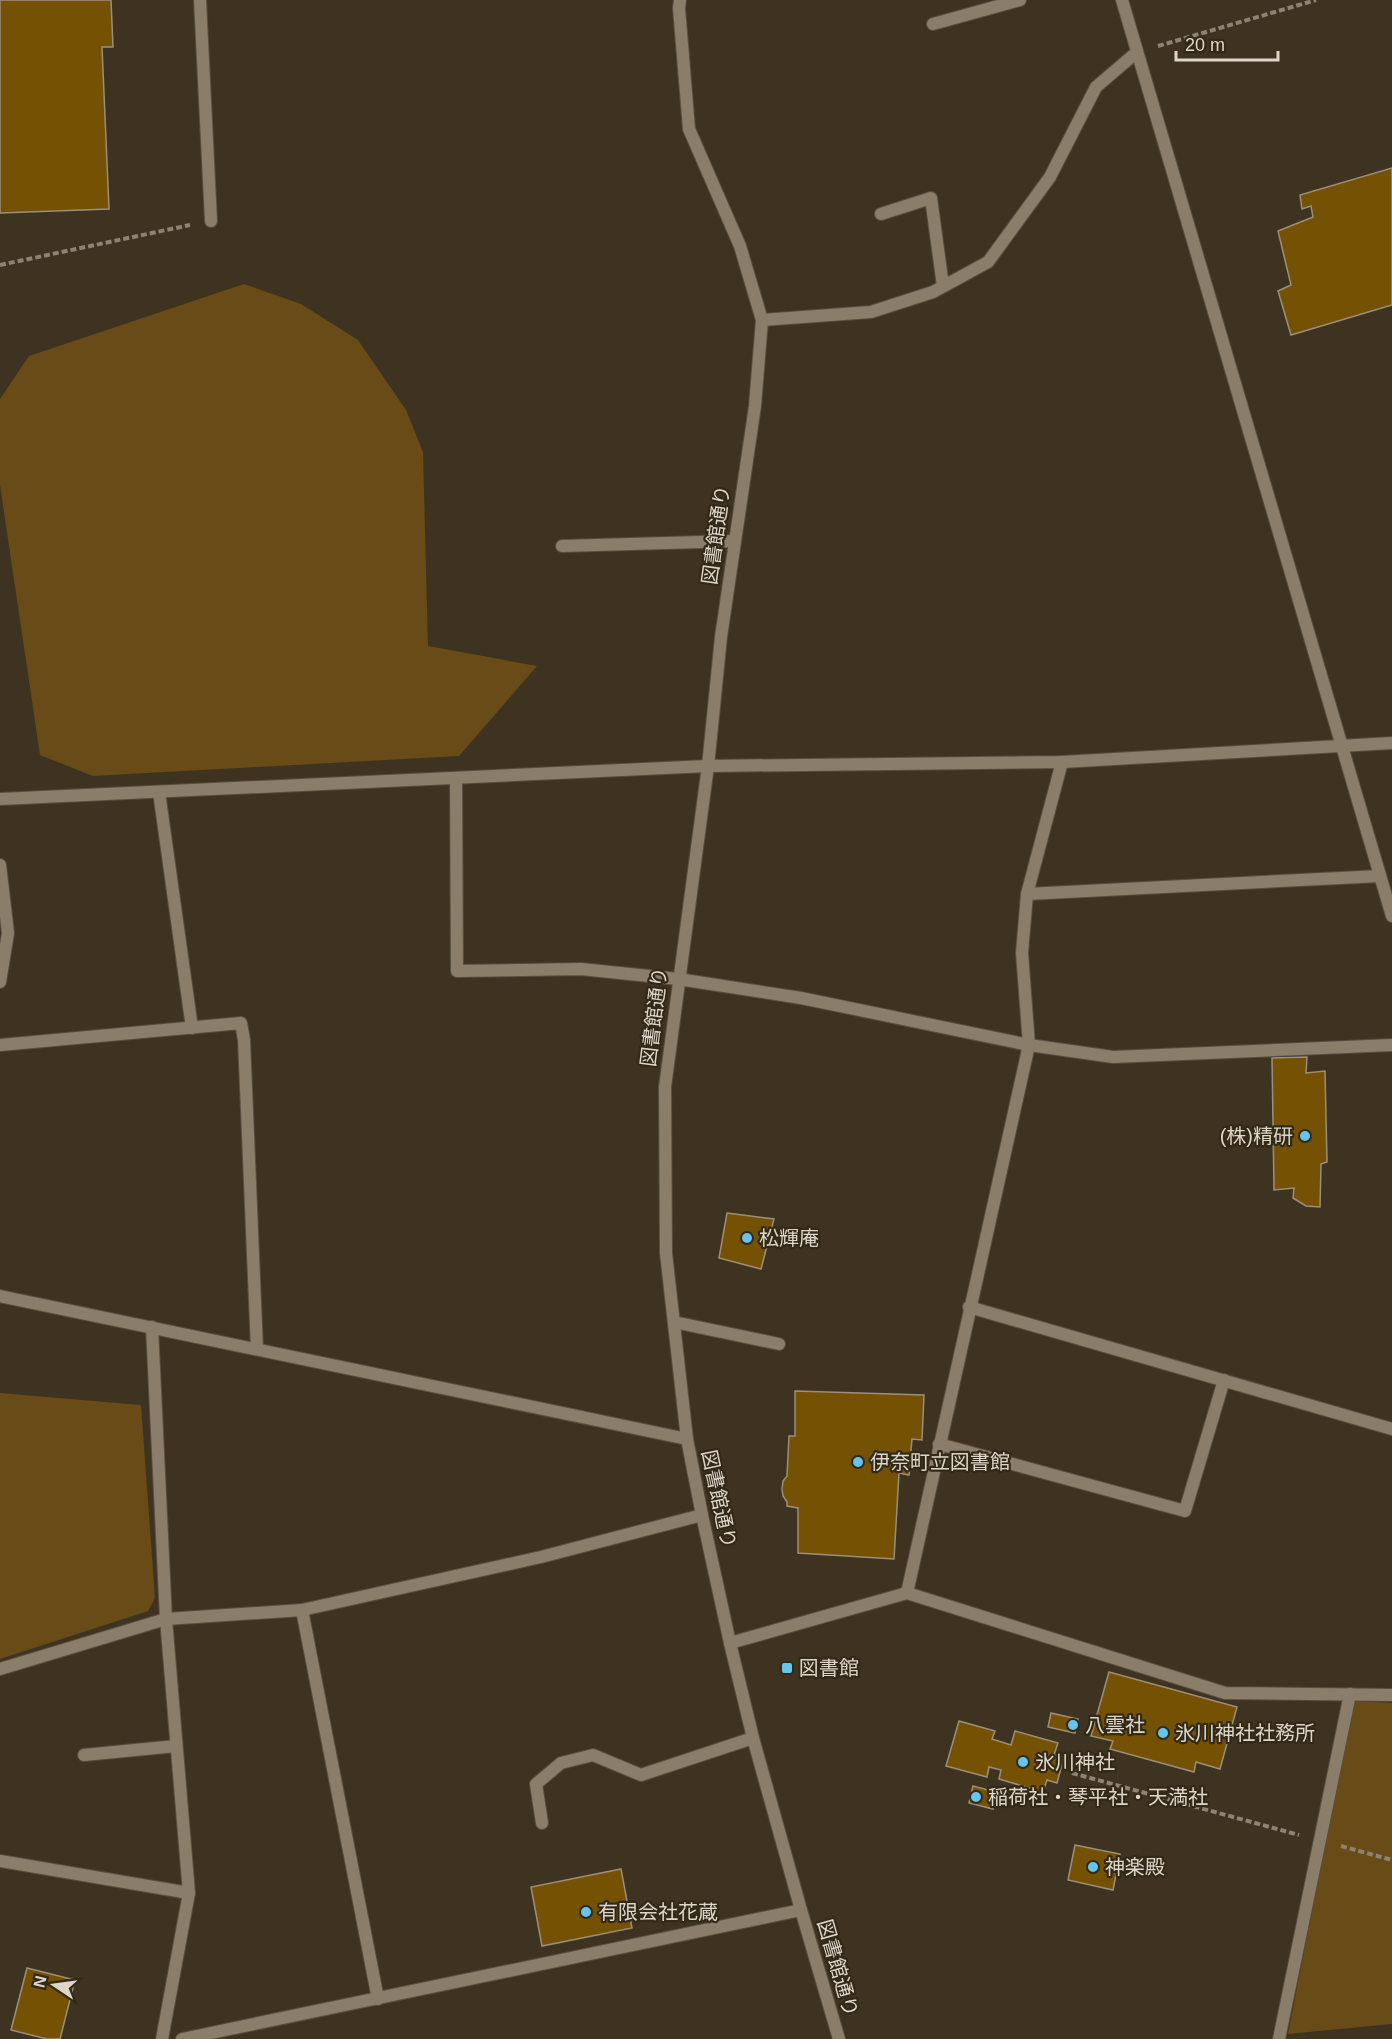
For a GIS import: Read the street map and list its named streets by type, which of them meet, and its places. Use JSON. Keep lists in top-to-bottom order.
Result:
{
  "streets": {
    "street": ["図書館通り"]
  },
  "places": {
    "other": [
      "(株)精研",
      "松輝庵",
      "伊奈町立図書館",
      "八雲社",
      "氷川神社社務所",
      "氷川神社",
      "稲荷社・琴平社・天満社",
      "神楽殿",
      "有限会社花蔵"
    ],
    "transit": ["図書館"]
  },
  "scale_bar": "20 m",
  "north": "left"
}
